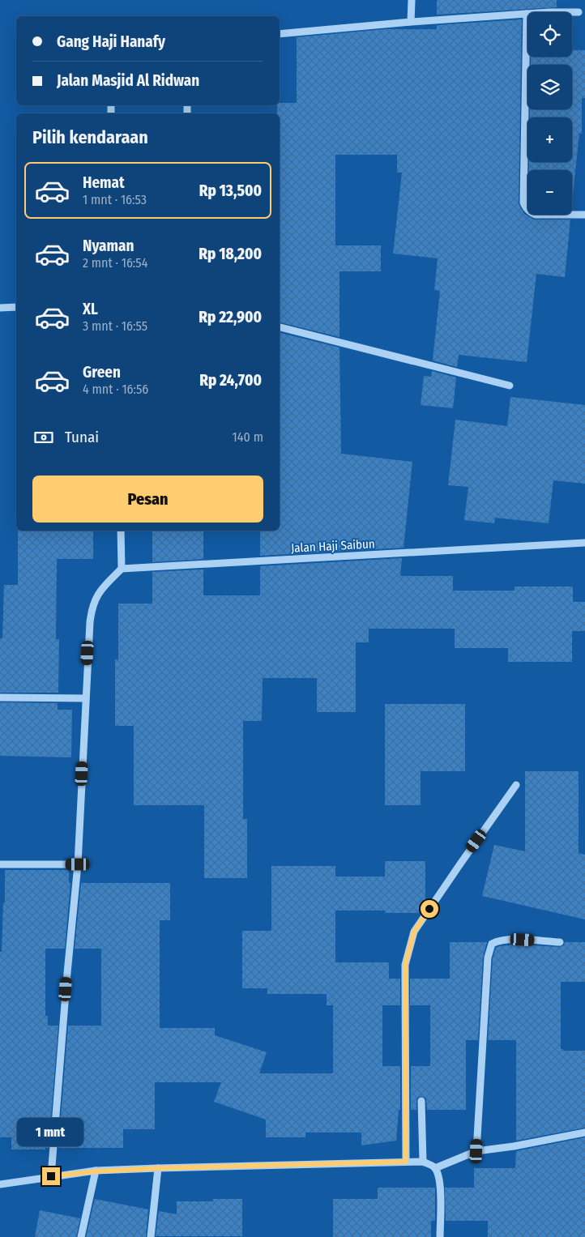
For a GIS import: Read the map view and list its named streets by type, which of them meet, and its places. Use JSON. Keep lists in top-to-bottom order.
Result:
{
  "streets": {
    "street": ["Jalan Haji Saibun"]
  },
  "page": {
    "map_buttons": ["+", "−"],
    "banner": ["Gang Haji Hanafy", "Jalan Masjid Al Ridwan"],
    "heading": "Pilih kendaraan",
    "list": [
      {
        "name": "Hemat",
        "note": "1 mnt · 16:53",
        "value": "Rp 13,500"
      },
      {
        "name": "Nyaman",
        "note": "2 mnt · 16:54",
        "value": "Rp 18,200"
      },
      {
        "name": "XL",
        "note": "3 mnt · 16:55",
        "value": "Rp 22,900"
      },
      {
        "name": "Green",
        "note": "4 mnt · 16:56",
        "value": "Rp 24,700"
      }
    ],
    "pay": ["Tunai", "140 m"],
    "buttons": "Pesan",
    "bubble": "1 mnt"
  }
}
